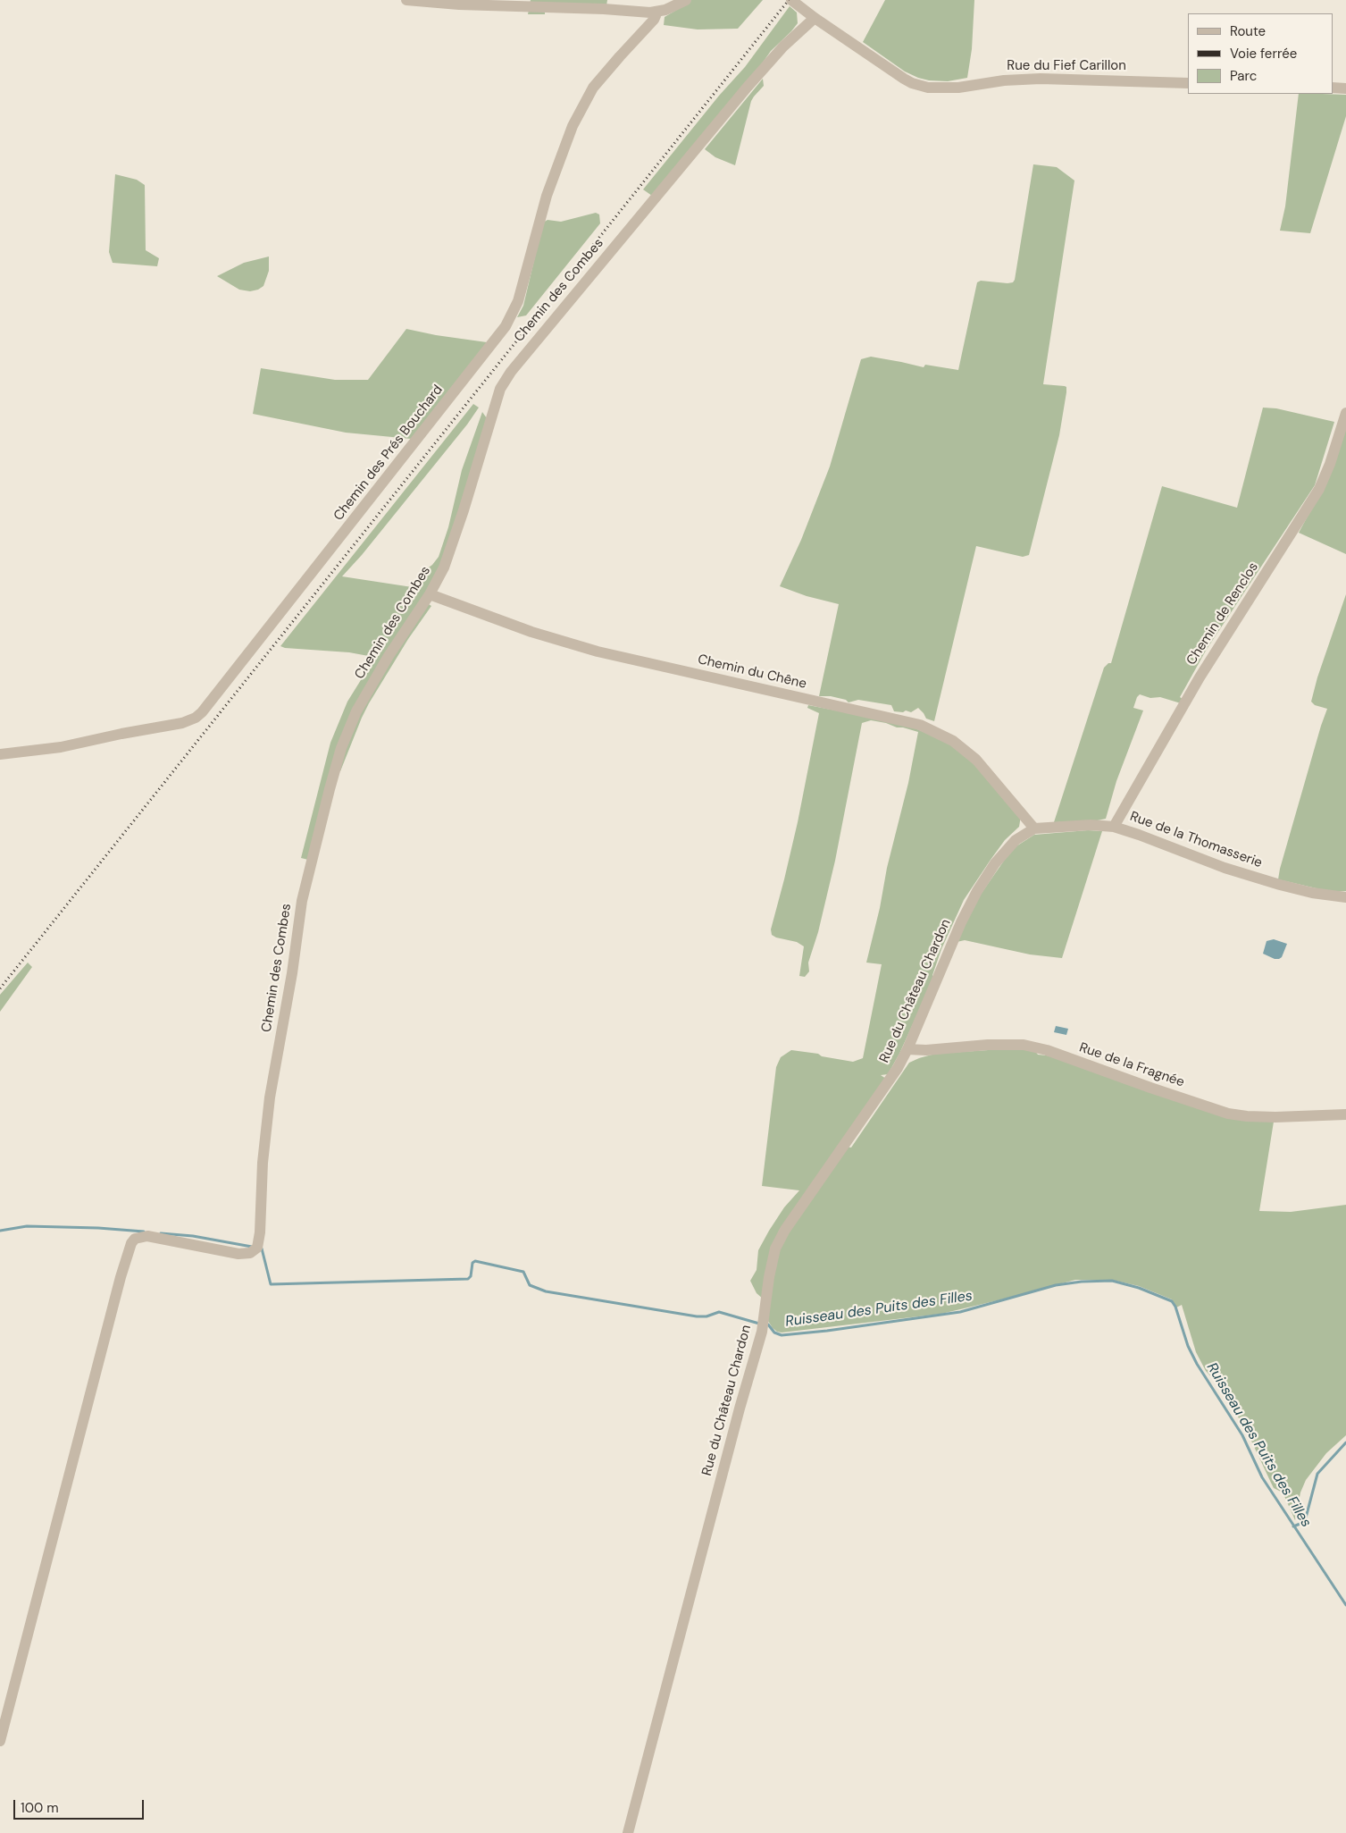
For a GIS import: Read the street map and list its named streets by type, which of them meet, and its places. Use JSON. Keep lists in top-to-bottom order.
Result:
{
  "streets": {
    "street": [
      "Rue du Fief Carillon",
      "Chemin des Combes",
      "Chemin des Prés Bouchard",
      "Chemin de Renclos",
      "Chemin du Chêne",
      "Rue de la Thomasserie",
      "Rue du Château Chardon",
      "Rue de la Fragnée"
    ]
  },
  "crossings": [
    ["Rue du Fief Carillon", "Chemin des Combes"],
    ["Chemin des Combes", "Chemin du Chêne"],
    ["Chemin de Renclos", "Rue de la Thomasserie"],
    ["Chemin du Chêne", "Rue de la Thomasserie"],
    ["Chemin du Chêne", "Rue du Château Chardon"],
    ["Rue de la Thomasserie", "Rue du Château Chardon"],
    ["Rue du Château Chardon", "Rue de la Fragnée"]
  ],
  "water": ["Ruisseau des Puits des Filles"],
  "legend": ["Route", "Voie ferrée", "Parc"],
  "scale_bar": "100 m"
}
